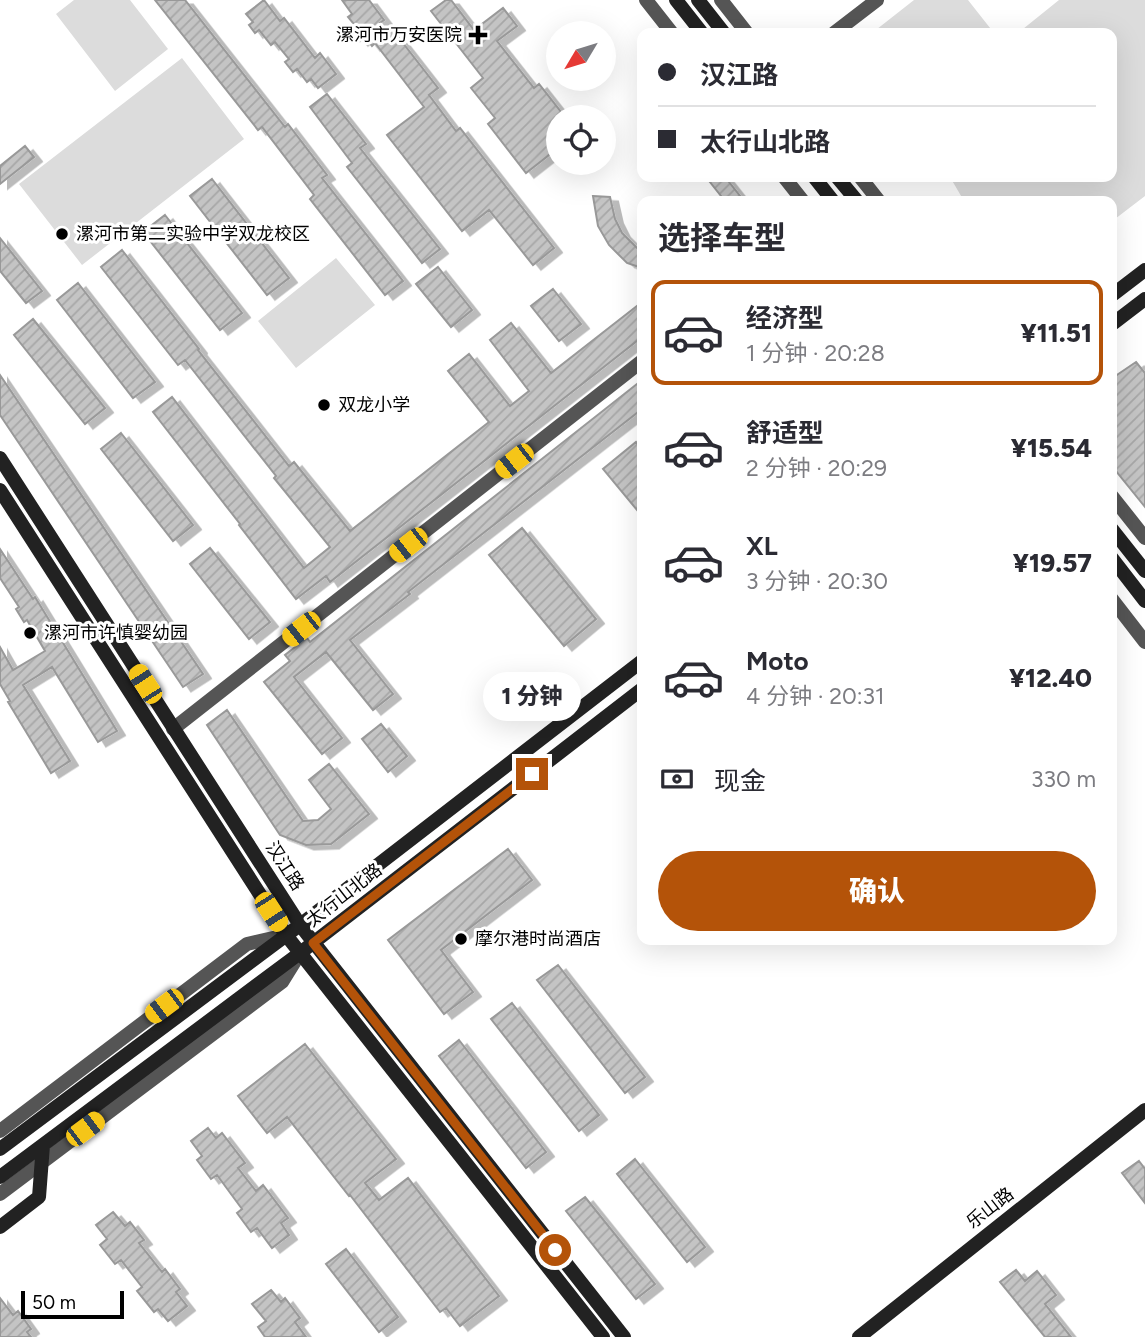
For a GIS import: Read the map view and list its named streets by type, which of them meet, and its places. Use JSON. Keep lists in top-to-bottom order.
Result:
{
  "streets": {
    "street": ["汉江路", "太行山北路", "乐山路"]
  },
  "crossings": [
    ["汉江路", "太行山北路"]
  ],
  "places": {
    "health": ["漯河市万安医院"],
    "other": [
      "漯河市第二实验中学双龙校区",
      "双龙小学",
      "漯河市许慎婴幼园",
      "摩尔港时尚酒店"
    ]
  },
  "scale_bar": "50 m",
  "north": "bottom left",
  "page": {
    "banner": ["汉江路", "太行山北路"],
    "heading": "选择车型",
    "list": [
      {
        "name": "经济型",
        "note": "1 分钟 · 20:28",
        "value": "¥11.51"
      },
      {
        "name": "舒适型",
        "note": "2 分钟 · 20:29",
        "value": "¥15.54"
      },
      {
        "name": "XL",
        "note": "3 分钟 · 20:30",
        "value": "¥19.57"
      },
      {
        "name": "Moto",
        "note": "4 分钟 · 20:31",
        "value": "¥12.40"
      }
    ],
    "bubble": "1 分钟",
    "pay": ["现金", "330 m"],
    "buttons": "确认",
    "scale": "50 m"
  }
}
